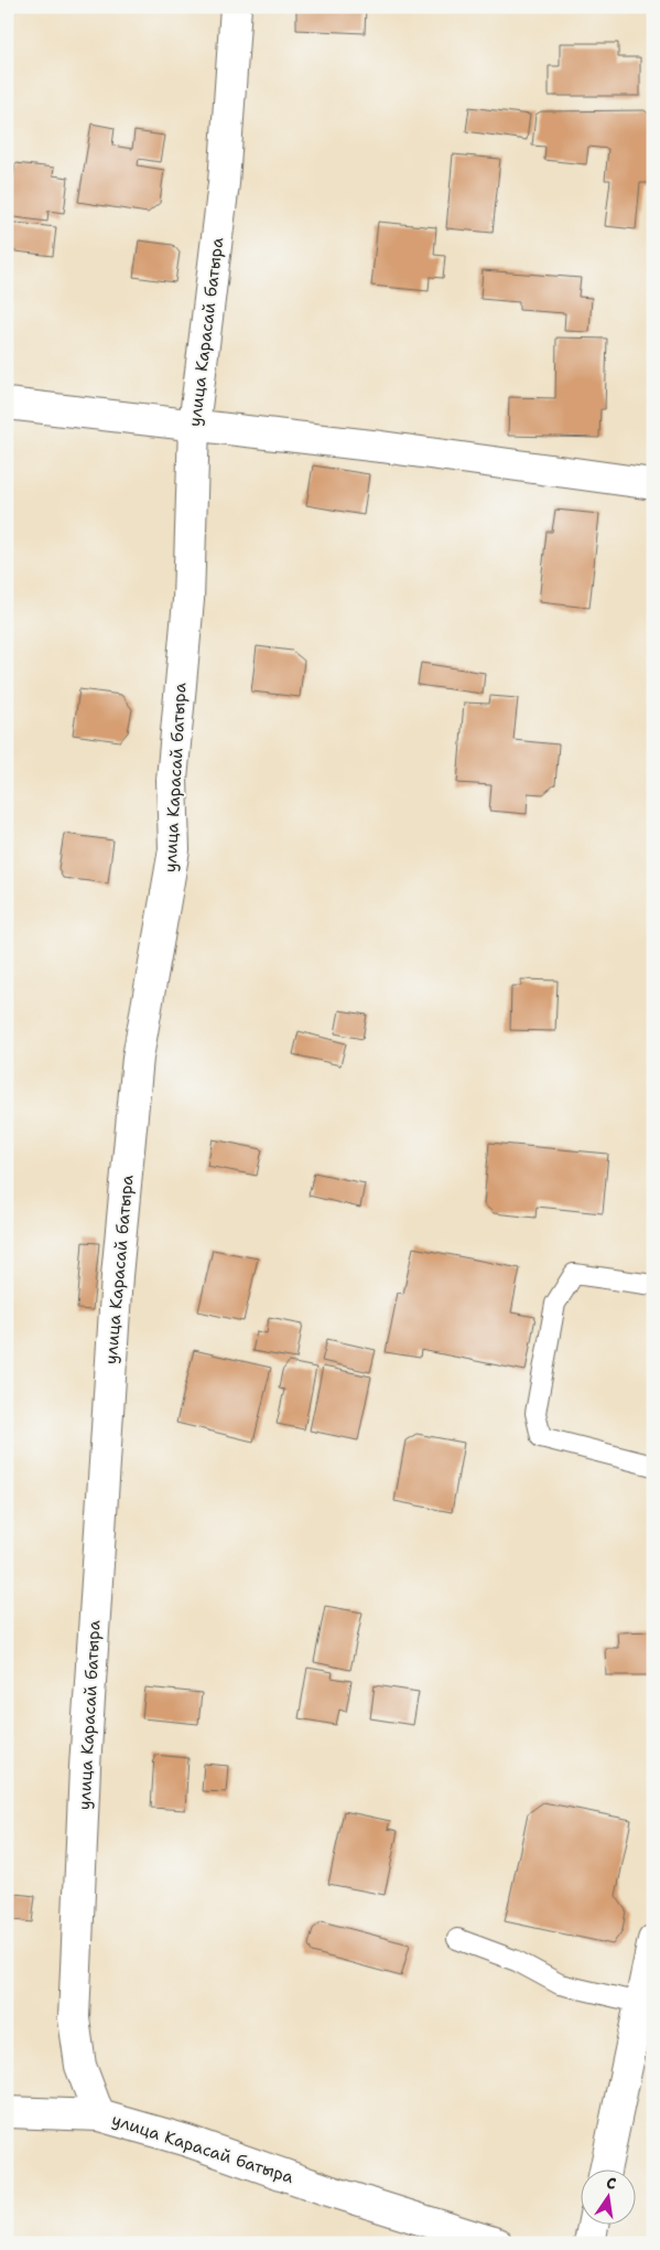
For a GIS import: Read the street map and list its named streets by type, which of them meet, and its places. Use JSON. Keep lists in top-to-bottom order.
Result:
{
  "streets": {
    "street": ["улица Карасай батыра"]
  },
  "north": "top"
}
